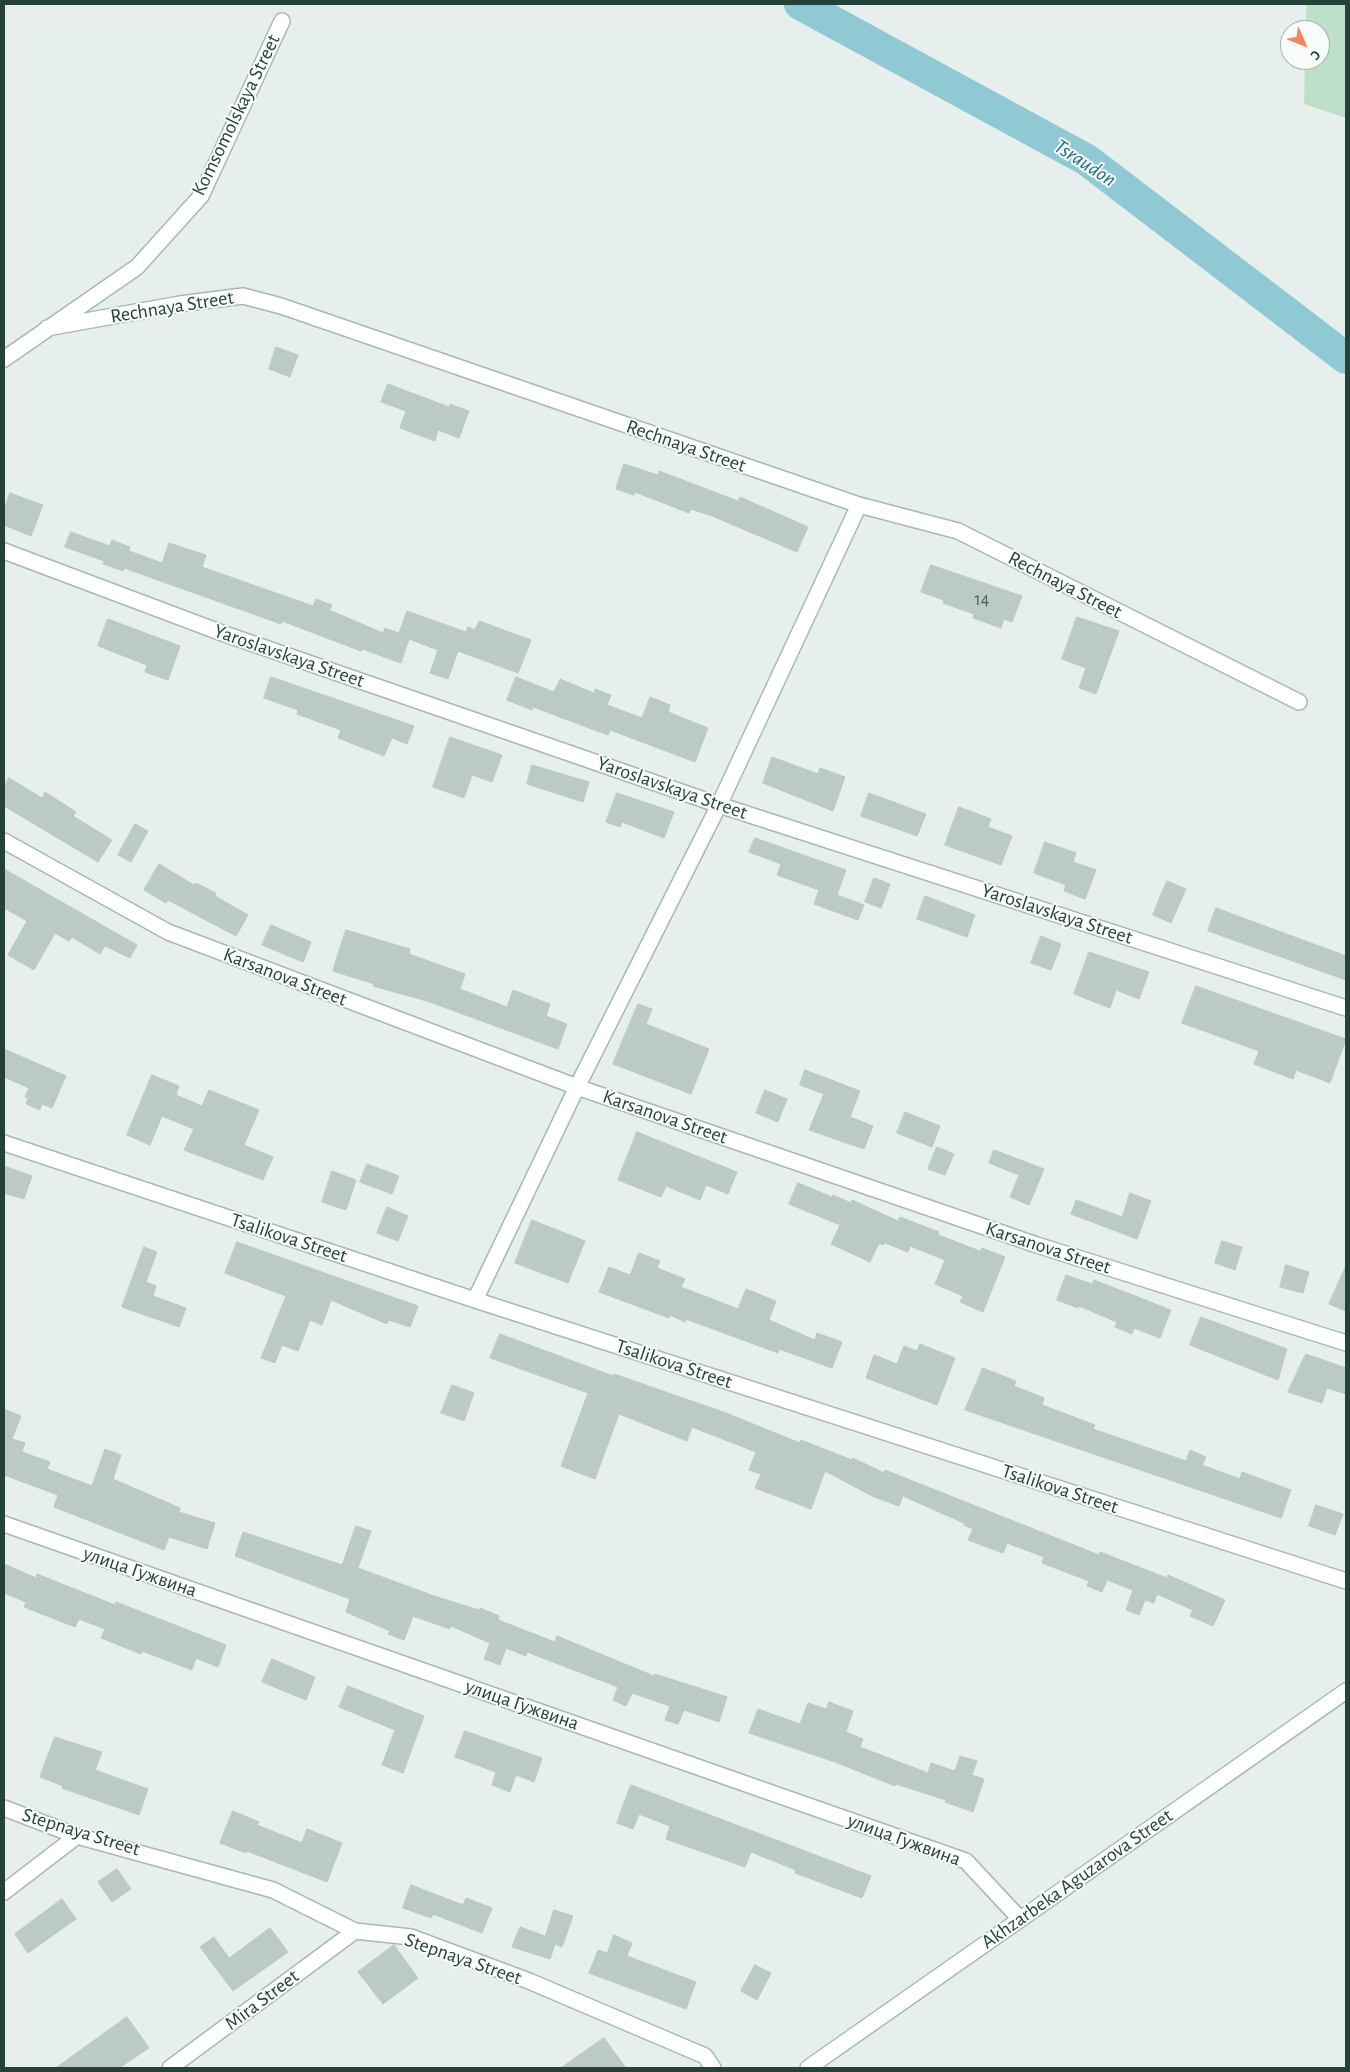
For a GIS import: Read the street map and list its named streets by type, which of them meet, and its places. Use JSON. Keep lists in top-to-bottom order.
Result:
{
  "streets": {
    "street": [
      "Komsomolskaya Street",
      "Rechnaya Street",
      "Yaroslavskaya Street",
      "Karsanova Street",
      "Tsalikova Street",
      "улица Гужвина",
      "Stepnaya Street",
      "Akhzarbeka Aguzarova Street",
      "Mira Street"
    ]
  },
  "crossings": [
    ["Komsomolskaya Street", "Rechnaya Street"],
    ["улица Гужвина", "Akhzarbeka Aguzarova Street"],
    ["Stepnaya Street", "Mira Street"]
  ],
  "water": ["Tsraudon"],
  "house_numbers": ["14"],
  "north": "bottom right"
}
